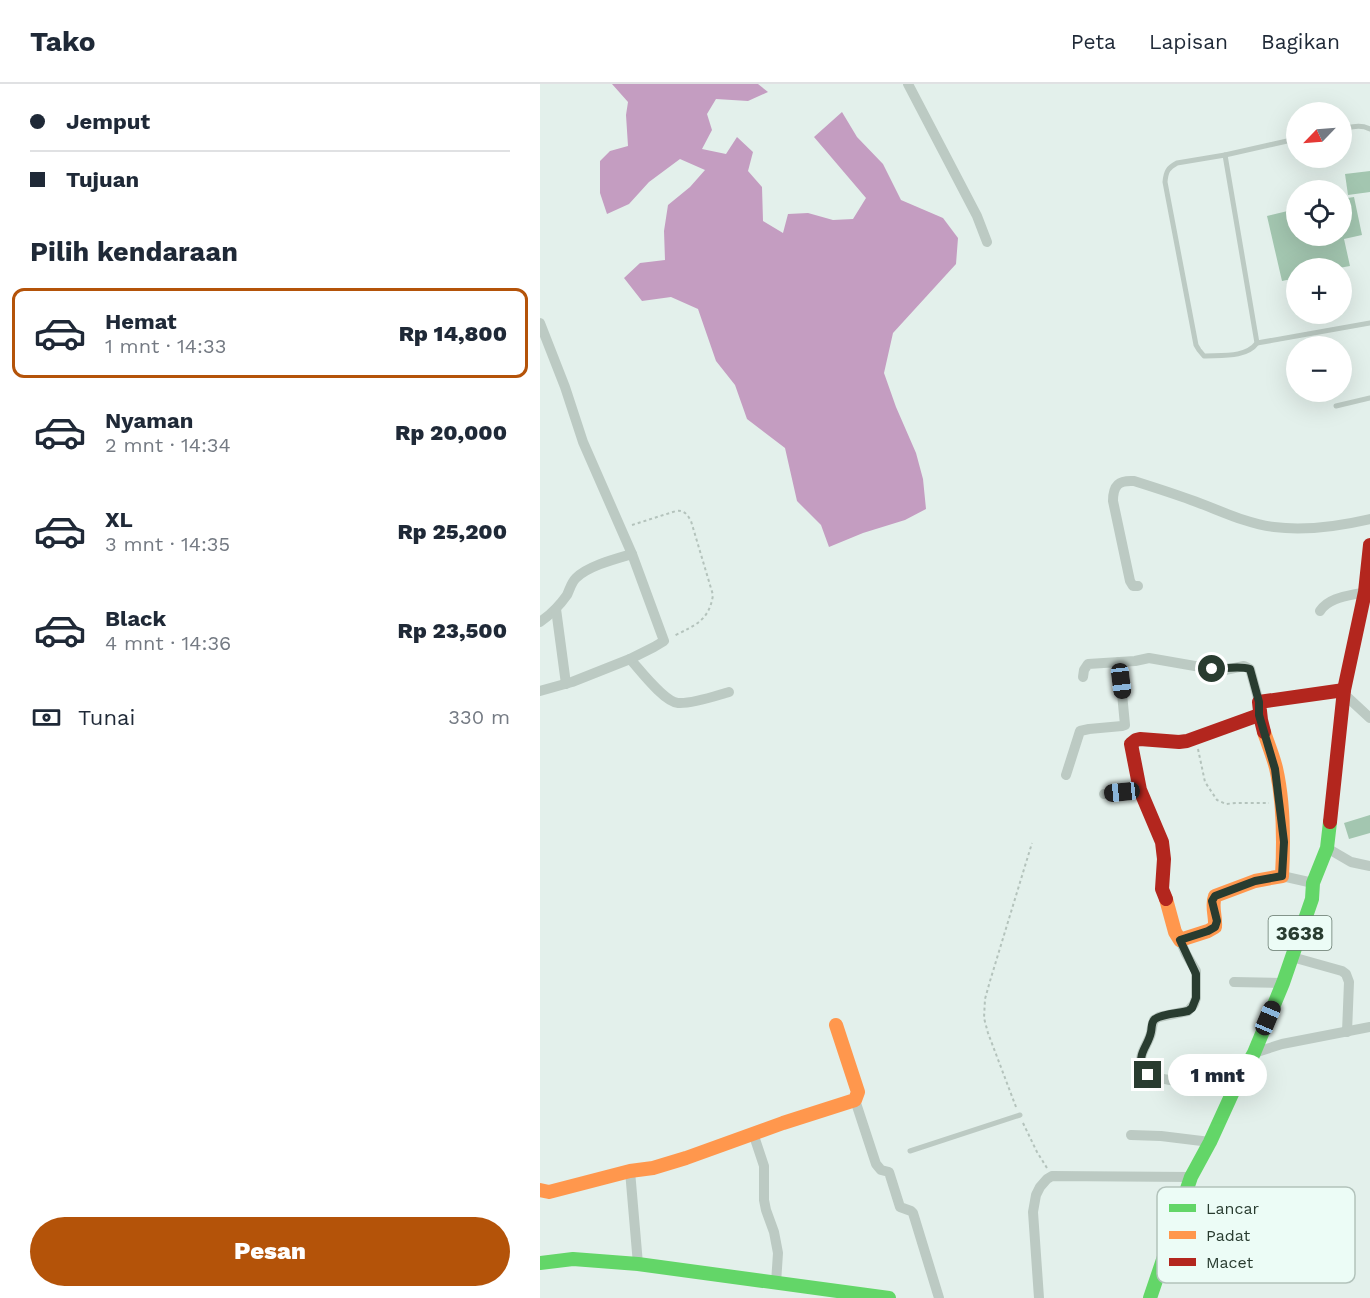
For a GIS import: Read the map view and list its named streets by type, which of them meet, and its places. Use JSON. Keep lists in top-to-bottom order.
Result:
{
  "streets": {
    "main road": ["3638"]
  },
  "legend": ["Lancar", "Padat", "Macet"],
  "north": "bottom left",
  "page": {
    "header": "Tako",
    "nav": ["Peta", "Lapisan", "Bagikan"],
    "banner": ["Jemput", "Tujuan"],
    "map_buttons": ["+", "−"],
    "heading": "Pilih kendaraan",
    "list": [
      {
        "name": "Hemat",
        "note": "1 mnt · 14:33",
        "value": "Rp 14,800"
      },
      {
        "name": "Nyaman",
        "note": "2 mnt · 14:34",
        "value": "Rp 20,000"
      },
      {
        "name": "XL",
        "note": "3 mnt · 14:35",
        "value": "Rp 25,200"
      },
      {
        "name": "Black",
        "note": "4 mnt · 14:36",
        "value": "Rp 23,500"
      }
    ],
    "pay": ["Tunai", "330 m"],
    "bubble": "1 mnt",
    "buttons": "Pesan"
  }
}
